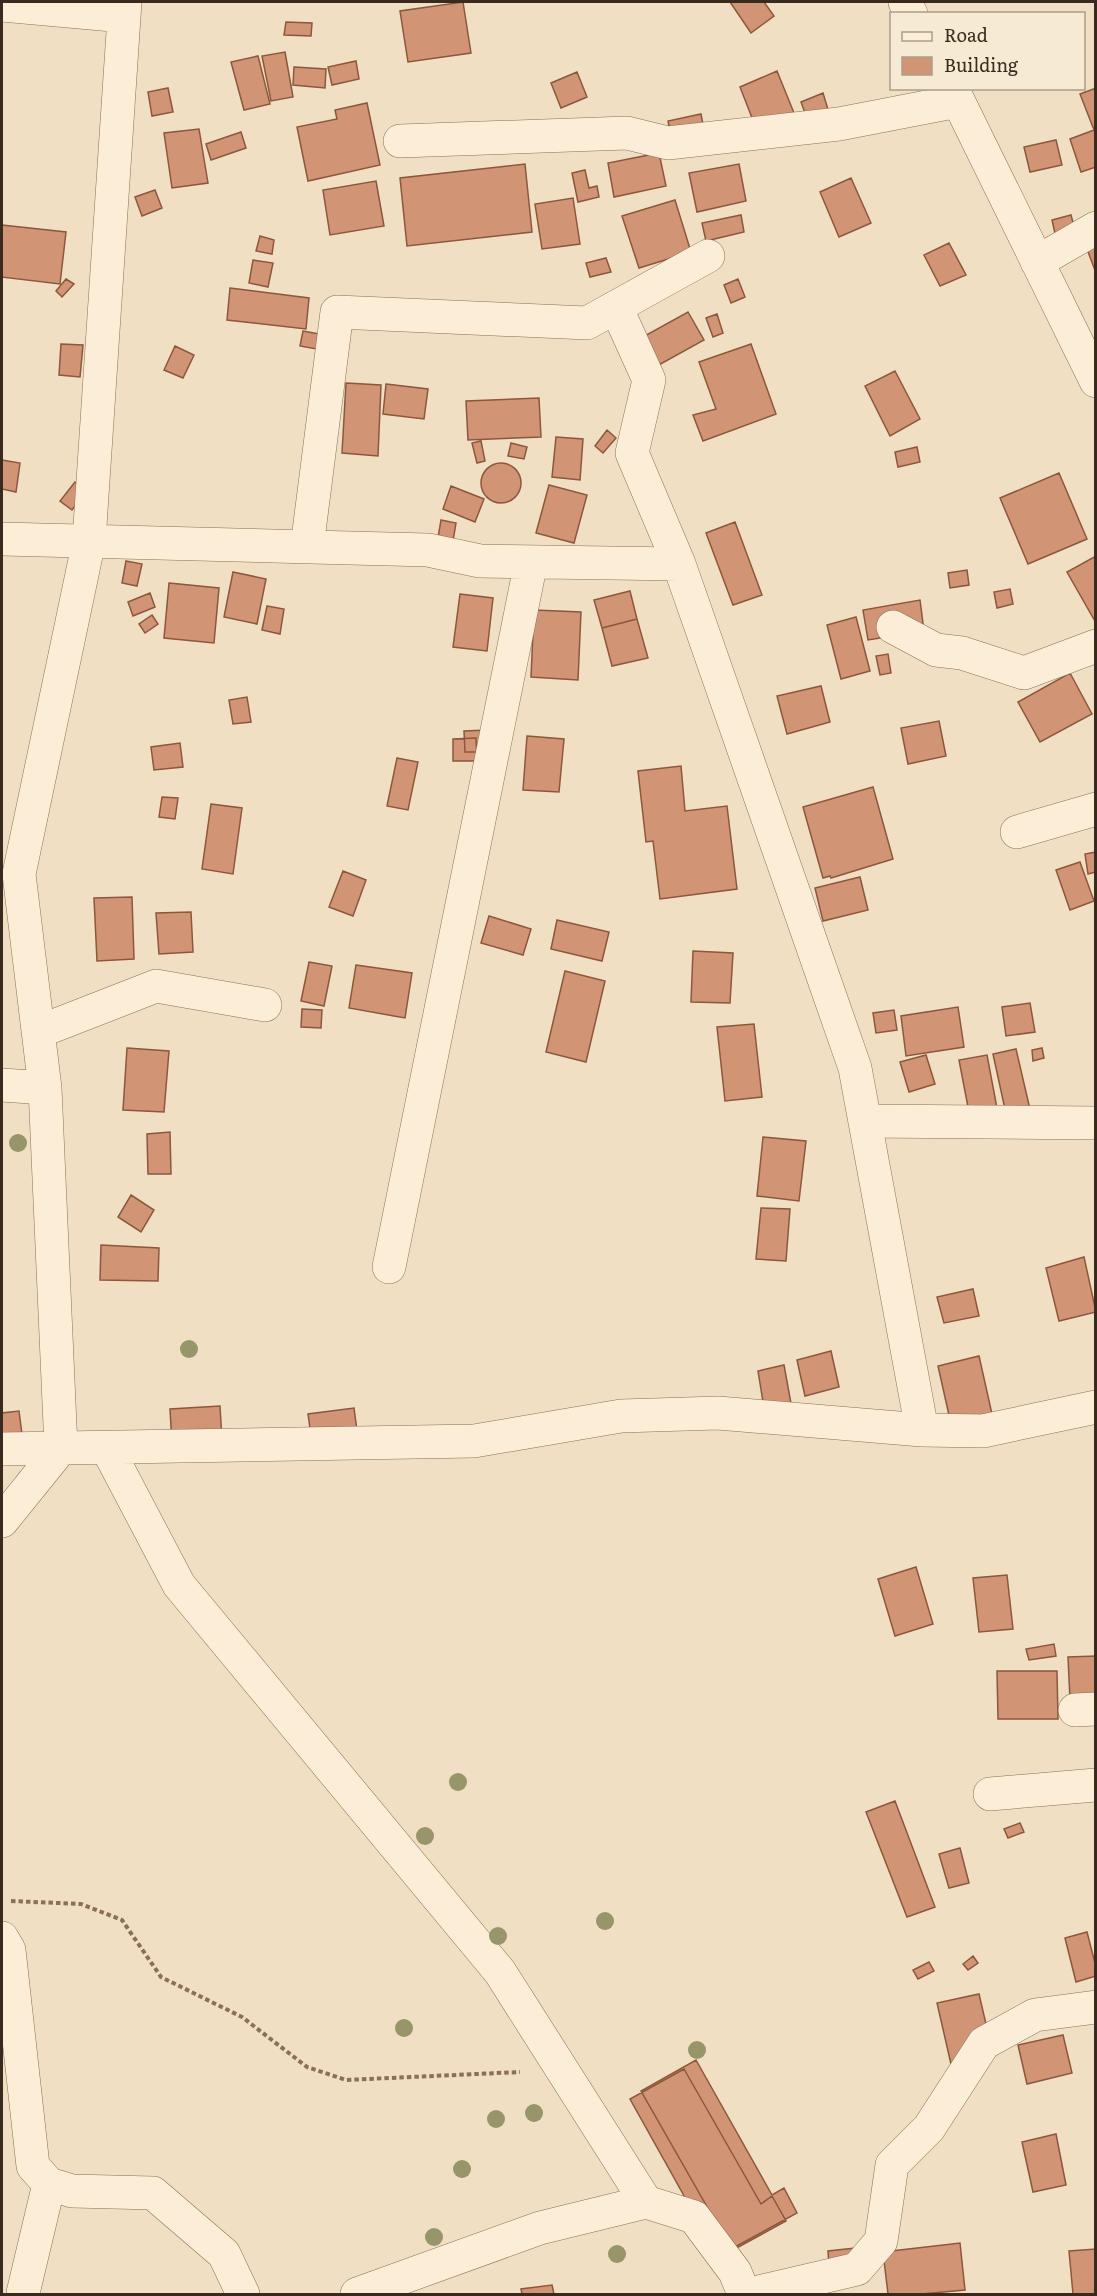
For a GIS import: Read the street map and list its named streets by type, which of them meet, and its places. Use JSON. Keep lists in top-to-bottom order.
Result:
{
  "legend": ["Road", "Building"]
}
